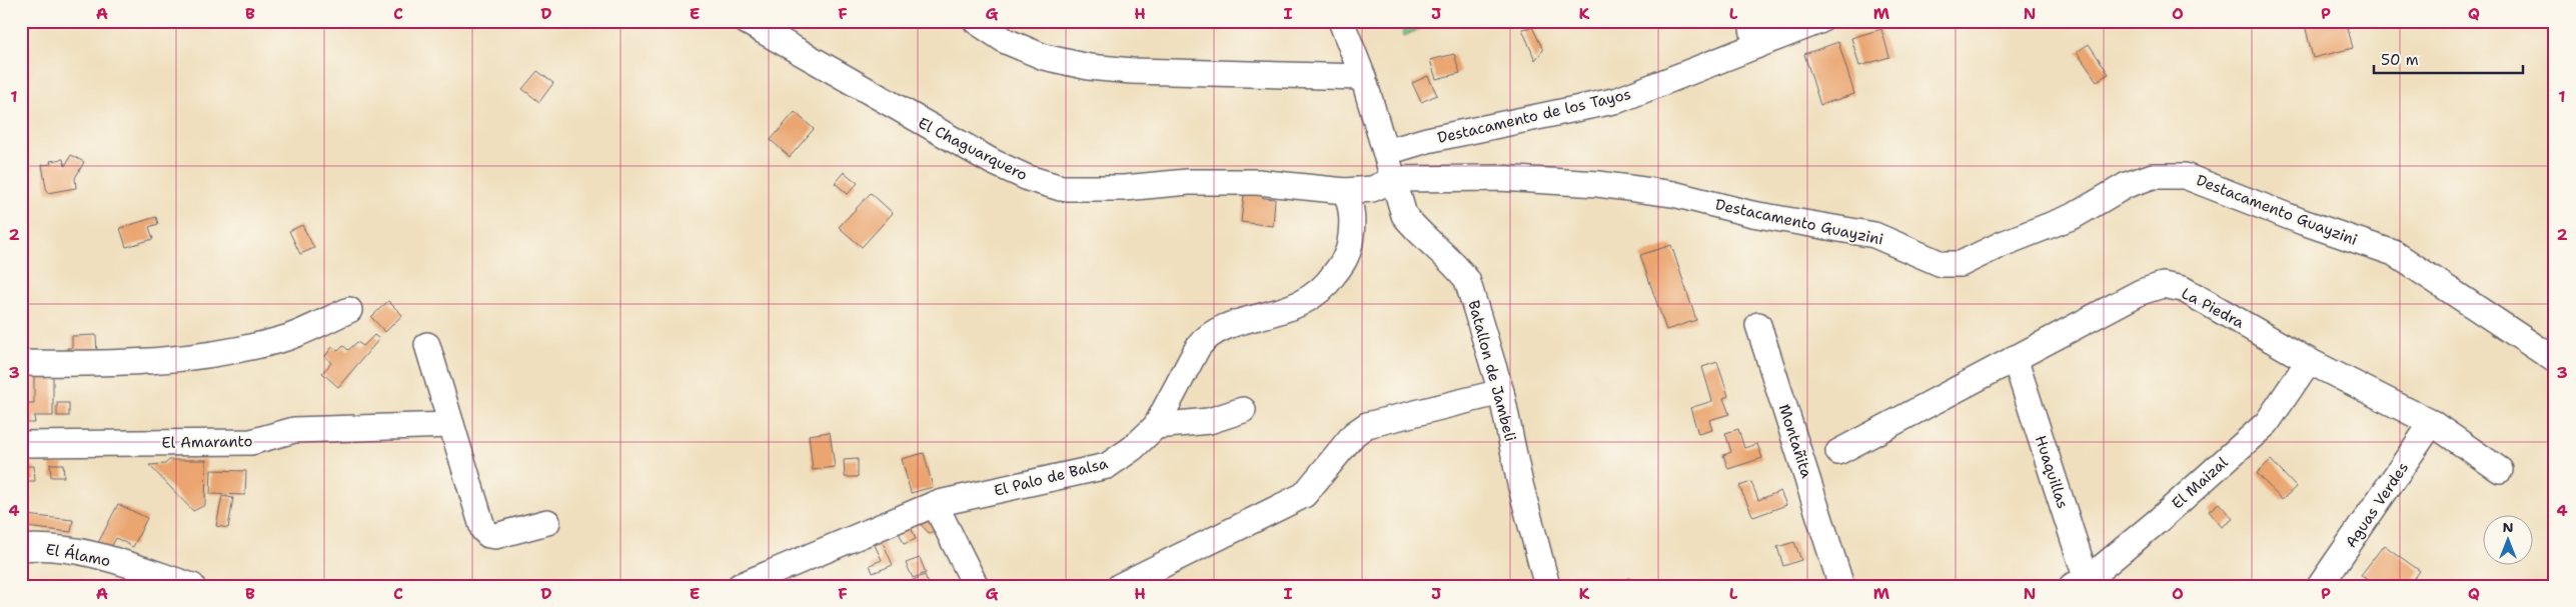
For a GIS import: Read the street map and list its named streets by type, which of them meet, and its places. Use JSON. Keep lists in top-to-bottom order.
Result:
{
  "streets": {
    "street": [
      "Destacamento de los Tayos",
      "El Chaguarquero",
      "Destacamento Guayzini",
      "La Piedra",
      "Batallon de Jambeli",
      "Montañita",
      "El Amaranto",
      "Huaquillas",
      "El Palo de Balsa",
      "El Maizal",
      "Aguas Verdes",
      "El Álamo"
    ]
  },
  "crossings": [
    ["Destacamento de los Tayos", "Batallon de Jambeli"],
    ["El Chaguarquero", "Destacamento Guayzini"],
    ["El Chaguarquero", "Batallon de Jambeli"],
    ["El Chaguarquero", "El Palo de Balsa"],
    ["Destacamento Guayzini", "Batallon de Jambeli"],
    ["La Piedra", "Huaquillas"],
    ["La Piedra", "El Maizal"],
    ["La Piedra", "Aguas Verdes"],
    ["Huaquillas", "El Maizal"]
  ],
  "scale_bar": "50 m",
  "north": "top",
  "grid": {
    "columns": [
      "A",
      "B",
      "C",
      "D",
      "E",
      "F",
      "G",
      "H",
      "I",
      "J",
      "K",
      "L",
      "M",
      "N",
      "O",
      "P",
      "Q"
    ],
    "rows": [
      "1",
      "2",
      "3",
      "4"
    ]
  }
}
